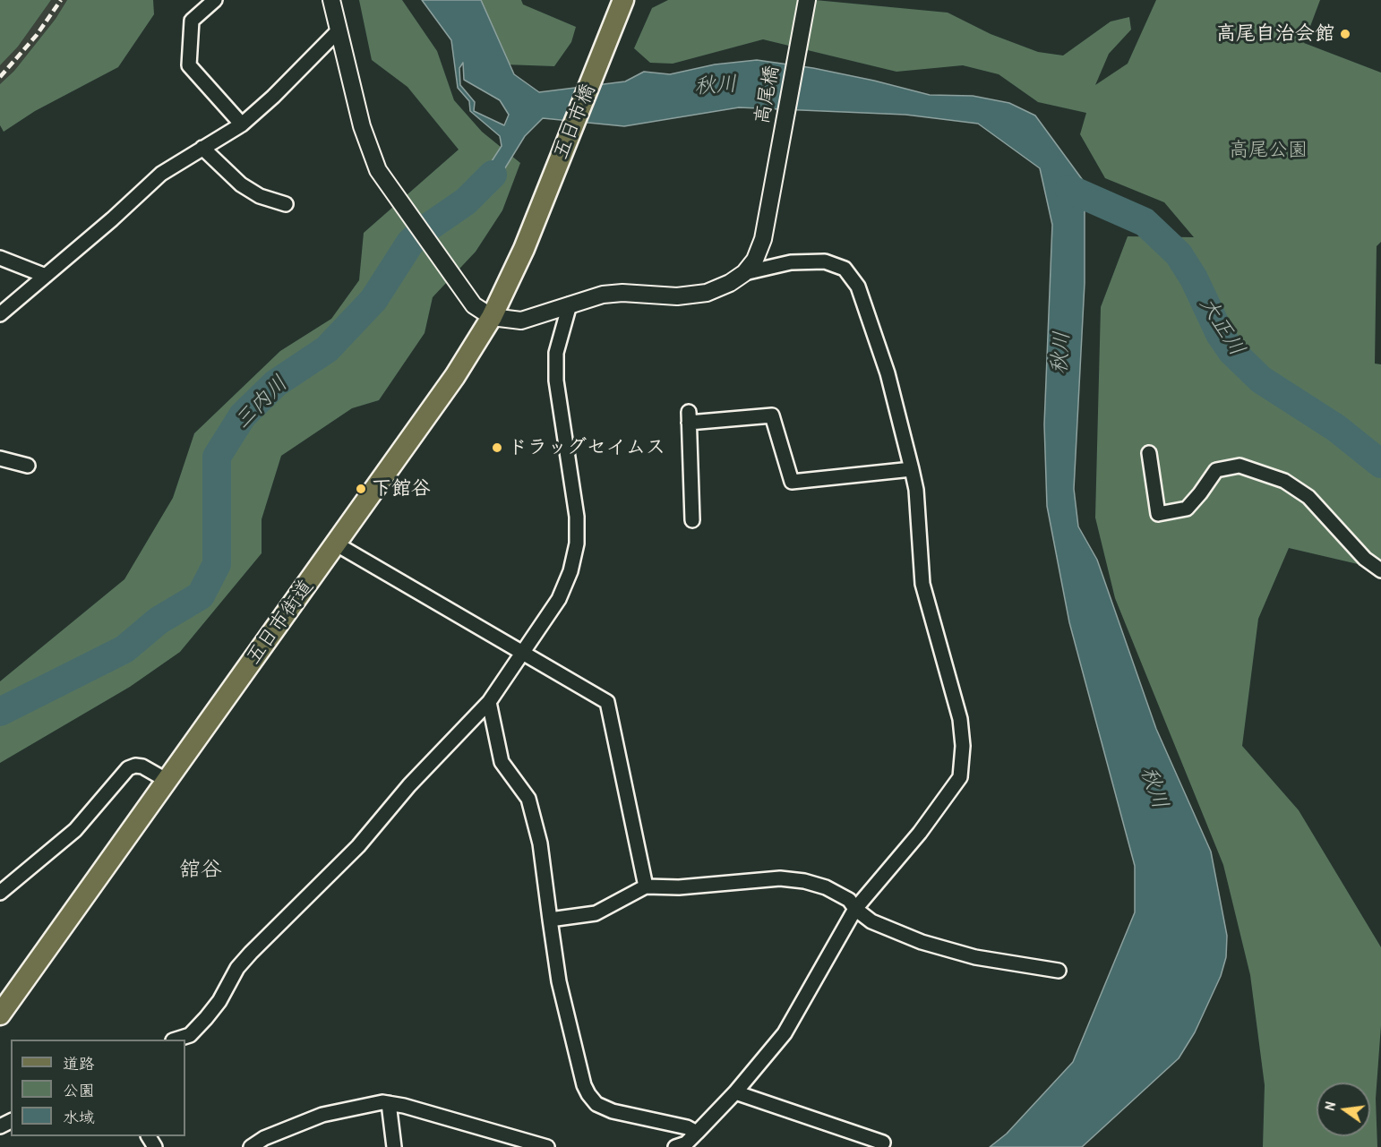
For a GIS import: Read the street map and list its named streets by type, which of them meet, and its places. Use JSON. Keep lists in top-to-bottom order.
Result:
{
  "streets": {
    "main road": ["五日市橋", "五日市街道"],
    "street": ["高尾橋"]
  },
  "crossings": [
    ["五日市橋", "五日市街道"]
  ],
  "districts": ["舘谷"],
  "water": ["秋川", "大正川", "三内川"],
  "parks": ["高尾公園"],
  "places": ["高尾自治会館", "ドラッグセイムス", "下館谷"],
  "legend": ["道路", "公園", "水域"],
  "north": "left"
}
